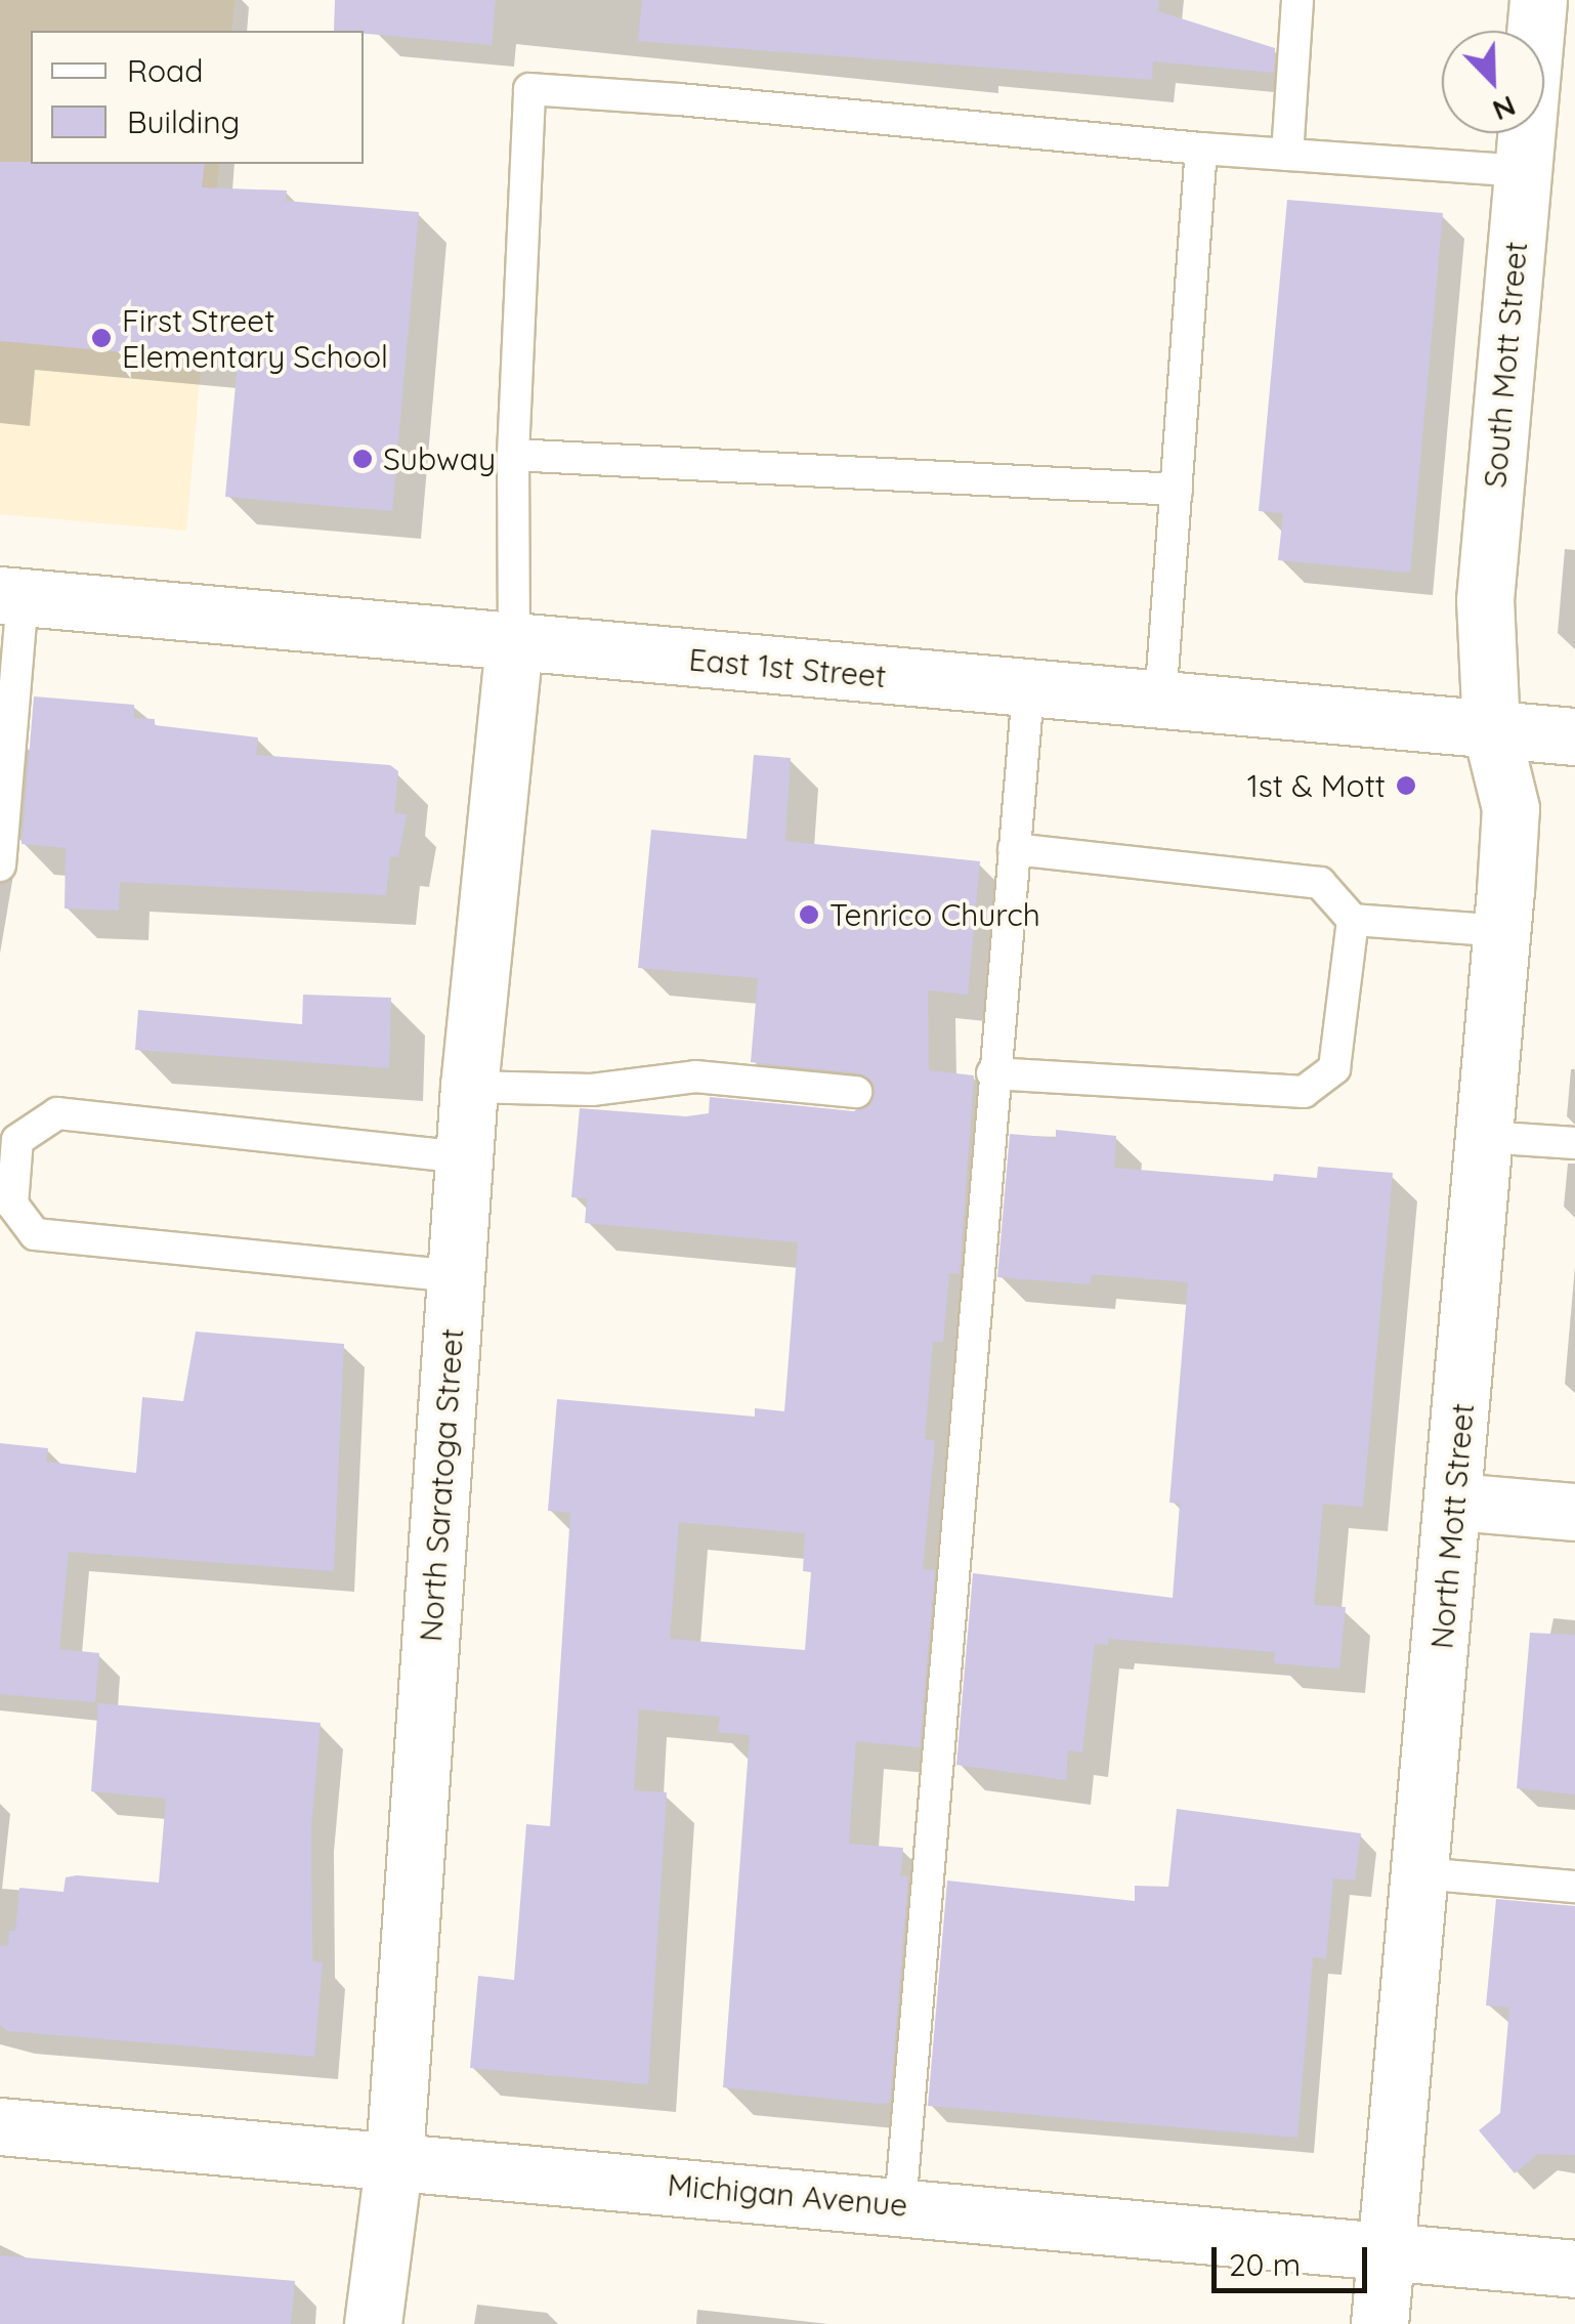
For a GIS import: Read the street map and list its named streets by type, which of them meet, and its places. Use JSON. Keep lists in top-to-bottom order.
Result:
{
  "streets": {
    "street": [
      "South Mott Street",
      "East 1st Street",
      "North Saratoga Street",
      "North Mott Street",
      "Michigan Avenue"
    ]
  },
  "crossings": [
    ["South Mott Street", "East 1st Street"],
    ["South Mott Street", "North Mott Street"],
    ["East 1st Street", "North Saratoga Street"],
    ["East 1st Street", "North Mott Street"],
    ["North Saratoga Street", "Michigan Avenue"],
    ["North Mott Street", "Michigan Avenue"]
  ],
  "places": [
    "First Street Elementary School",
    "Subway",
    "1st & Mott",
    "Tenrico Church"
  ],
  "legend": ["Road", "Building"],
  "scale_bar": "20 m",
  "north": "bottom right"
}
